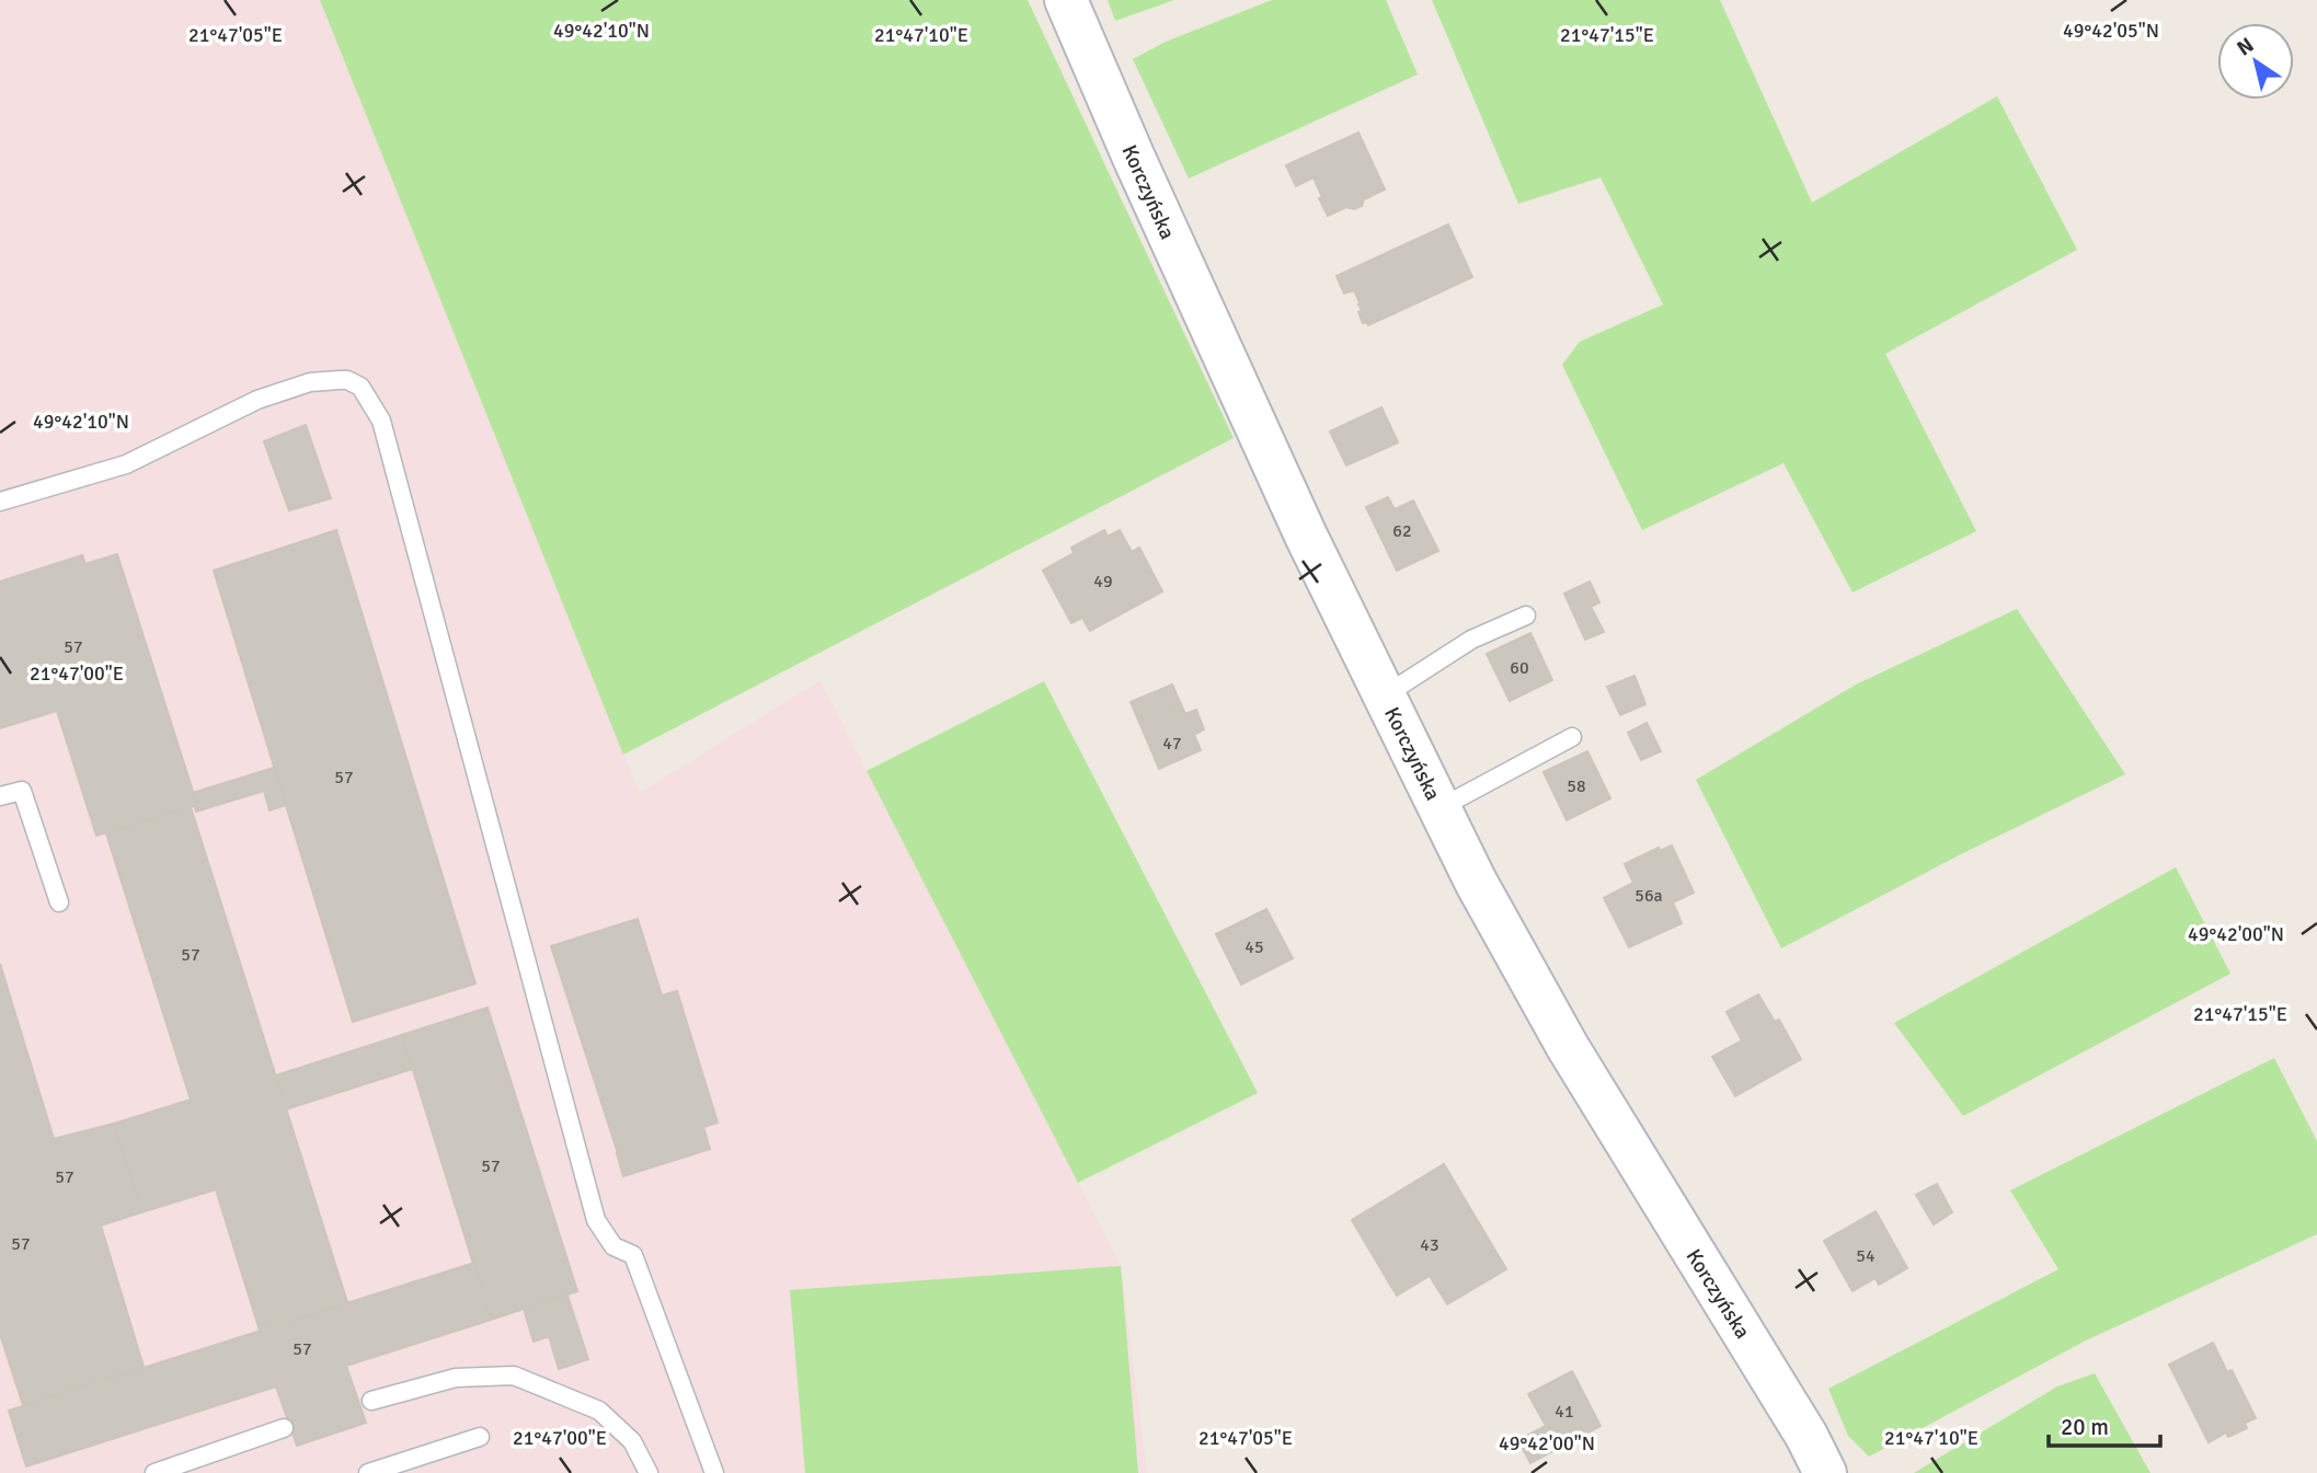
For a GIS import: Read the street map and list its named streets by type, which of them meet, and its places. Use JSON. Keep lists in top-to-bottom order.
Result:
{
  "streets": {
    "main road": ["Korczyńska"]
  },
  "house_numbers": [
    "62",
    "49",
    "57",
    "60",
    "47",
    "57",
    "58",
    "56a",
    "45",
    "57",
    "57",
    "57",
    "57",
    "43",
    "54",
    "57",
    "41"
  ],
  "scale_bar": "20 m",
  "north": "top left",
  "coordinates": [
    "49°42'10\"N",
    "49°42'05\"N",
    "21°47'10\"E",
    "21°47'05\"E",
    "21°47'15\"E",
    "21°47'00\"E",
    "49°42'00\"N"
  ]
}
